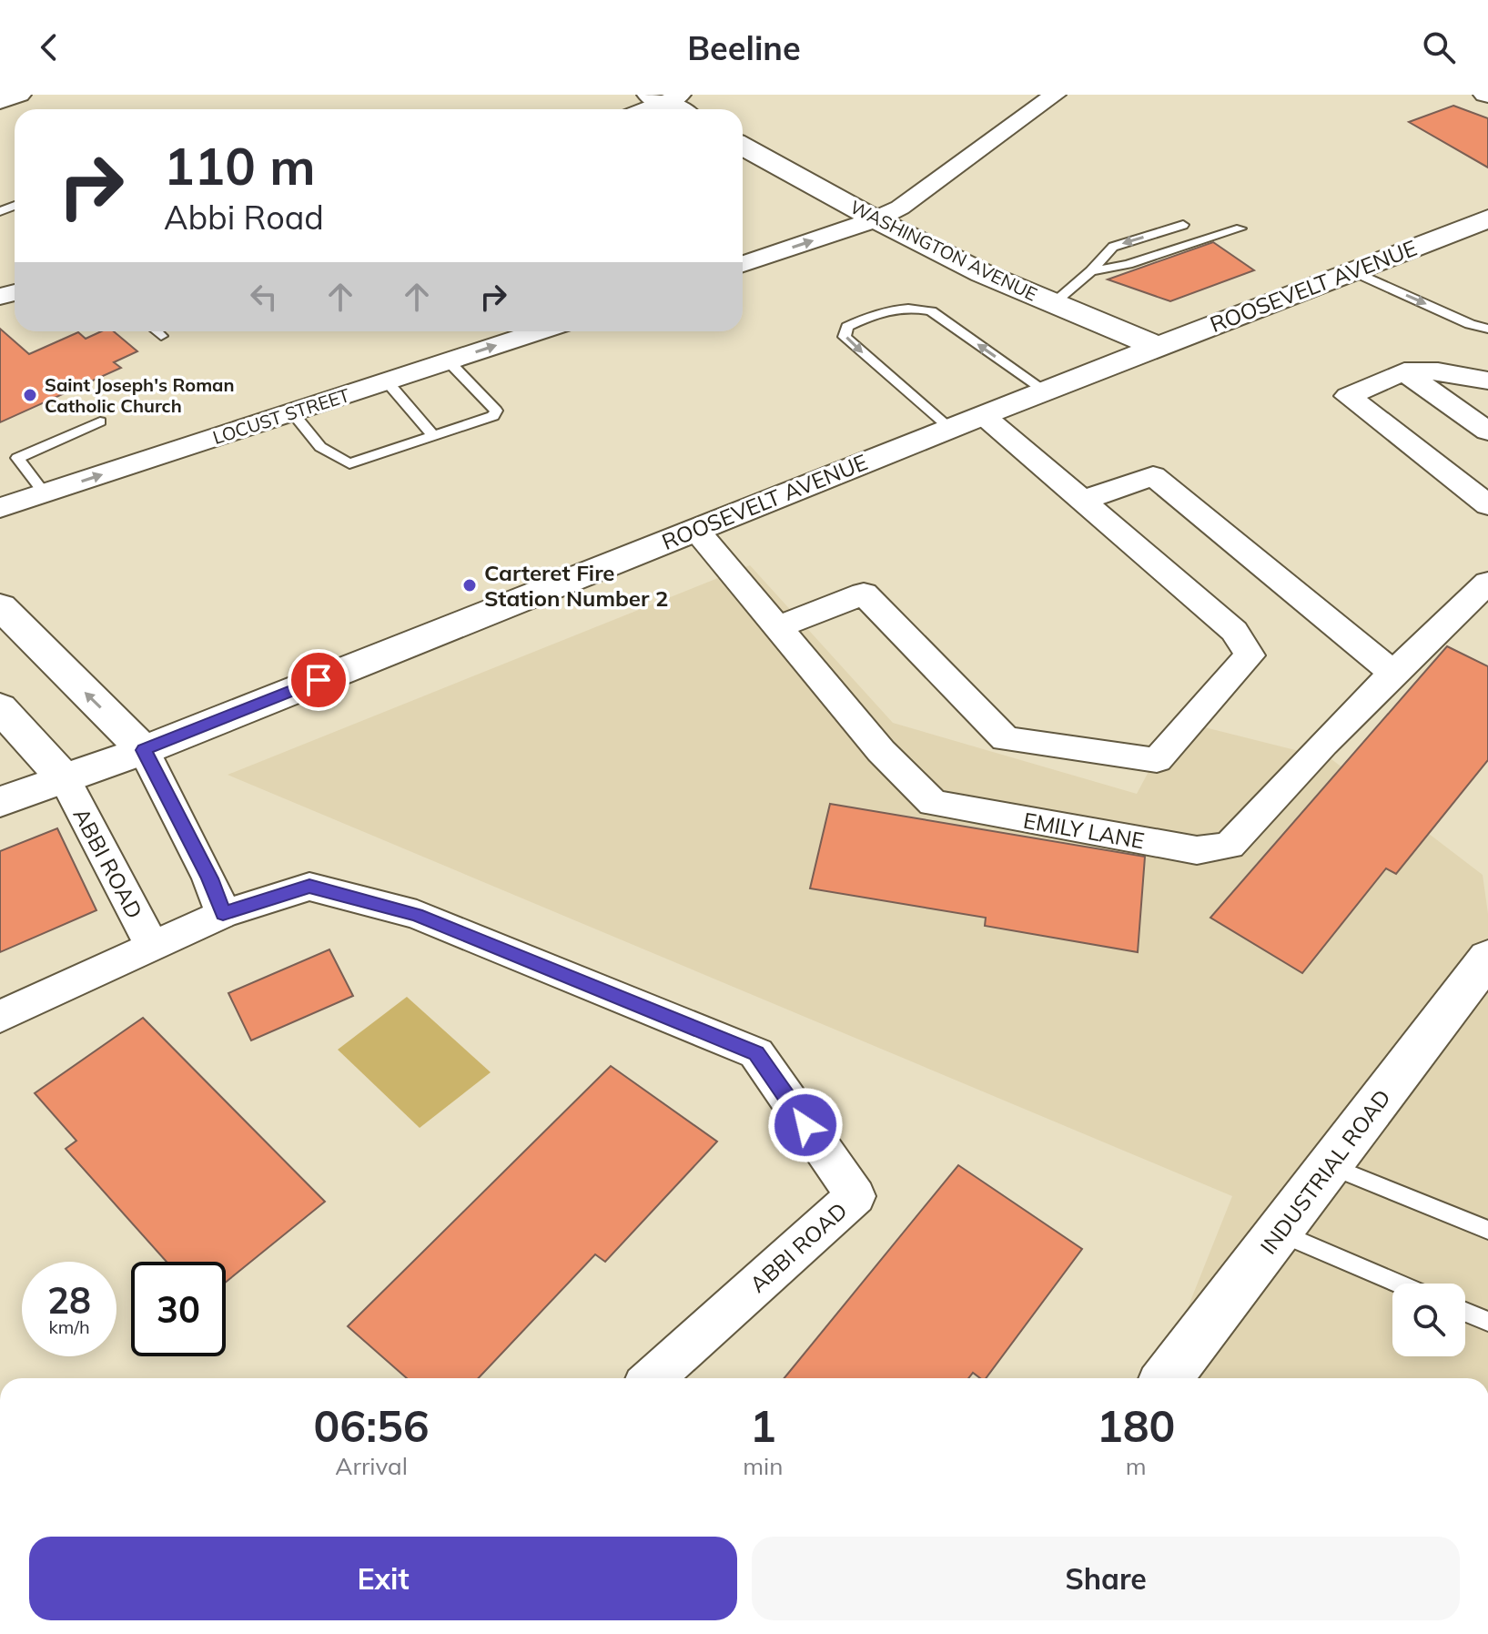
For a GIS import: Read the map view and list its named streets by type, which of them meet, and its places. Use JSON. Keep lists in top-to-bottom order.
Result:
{
  "streets": {
    "street": [
      "WASHINGTON AVENUE",
      "ROOSEVELT AVENUE",
      "LOCUST STREET",
      "EMILY LANE",
      "ABBI ROAD",
      "INDUSTRIAL ROAD"
    ]
  },
  "crossings": [
    ["WASHINGTON AVENUE", "ROOSEVELT AVENUE"],
    ["ROOSEVELT AVENUE", "EMILY LANE"],
    ["ROOSEVELT AVENUE", "ABBI ROAD"]
  ],
  "one_way": ["LOCUST STREET"],
  "places": ["Saint Joseph's Roman Catholic Church", "Carteret Fire Station Number 2"],
  "page": {
    "header": "Beeline",
    "turn": ["110 m", "Abbi Road"],
    "speed": "28 km/h",
    "limit": "30",
    "eta": [
      "06:56",
      "Arrival",
      "1",
      "min",
      "180",
      "m"
    ],
    "buttons": ["Exit", "Share"]
  }
}
